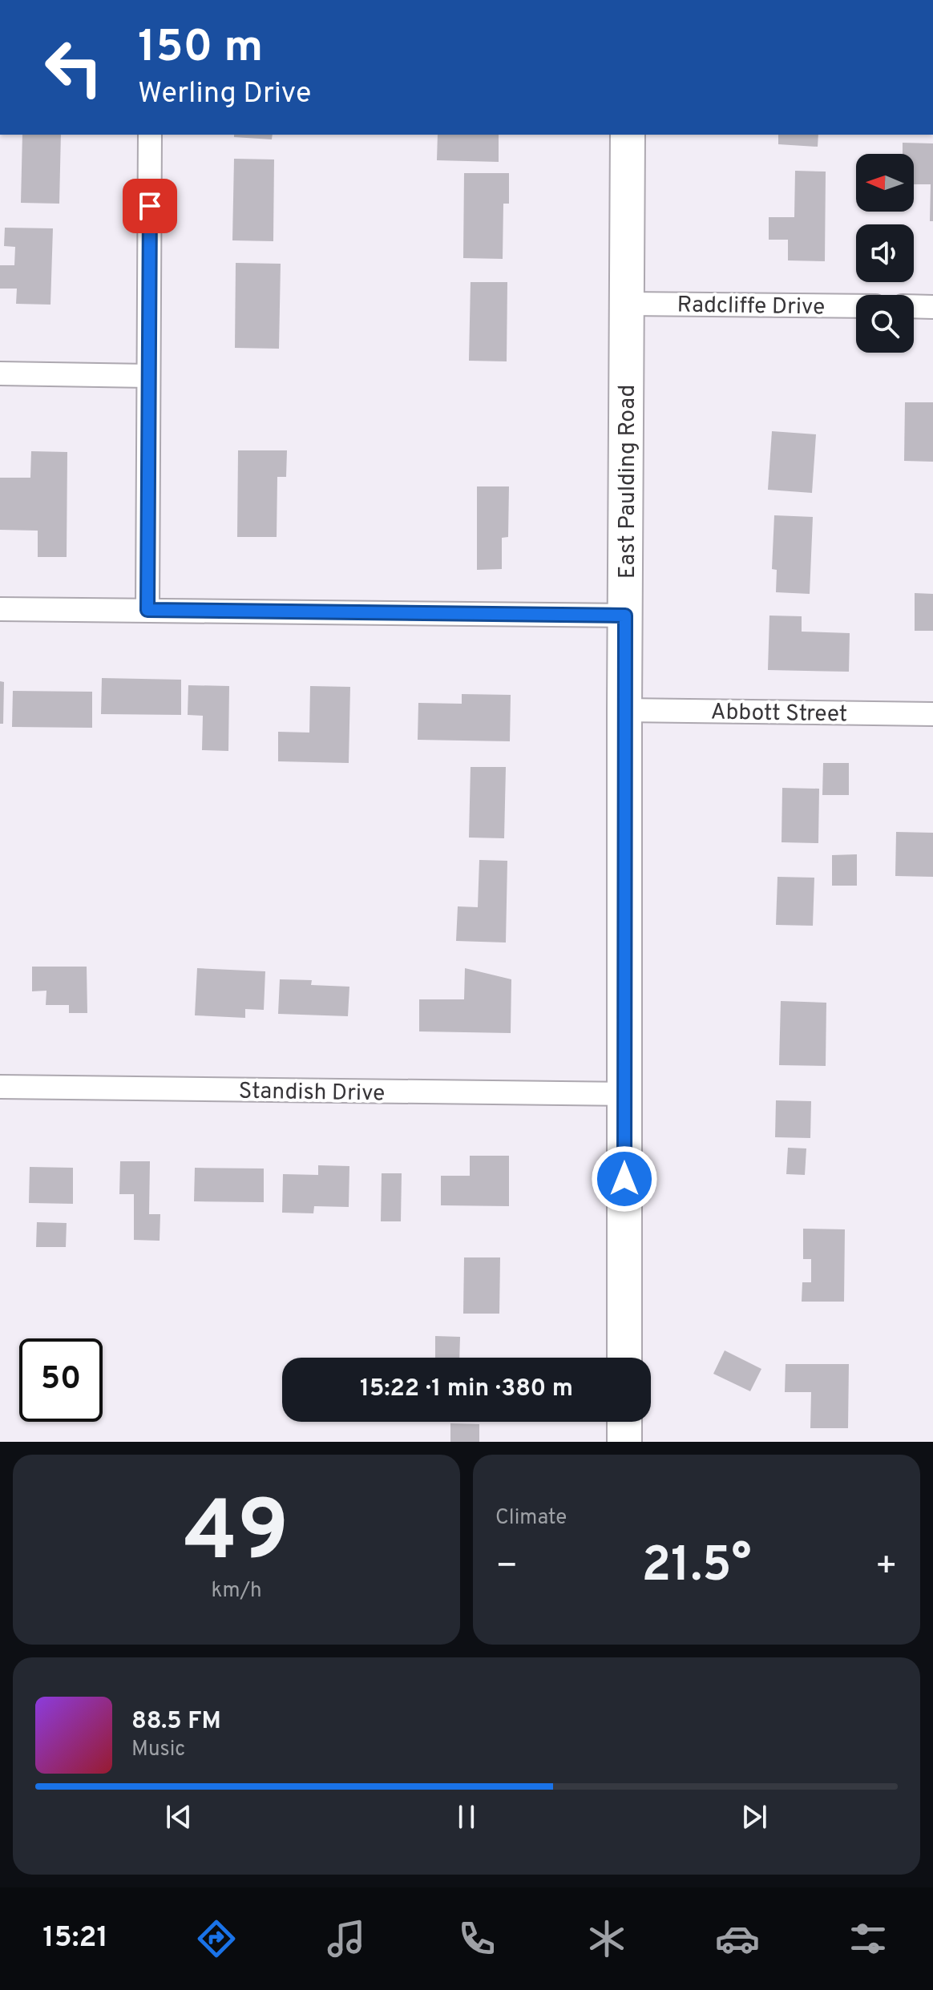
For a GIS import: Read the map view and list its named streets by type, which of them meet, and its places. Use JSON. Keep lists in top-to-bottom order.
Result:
{
  "streets": {
    "main road": ["East Paulding Road"],
    "street": ["Radcliffe Drive", "Abbott Street", "Standish Drive"]
  },
  "crossings": [
    ["Radcliffe Drive", "East Paulding Road"],
    ["East Paulding Road", "Abbott Street"],
    ["East Paulding Road", "Standish Drive"]
  ],
  "north": "left",
  "page": {
    "turn": ["150 m", "Werling Drive"],
    "limit": "50",
    "trip": "15:22 · 1 min · 380 m",
    "tile": [
      ["49", "km/h"],
      "Climate"
    ],
    "heat": ["−", "21.5°", "+"],
    "song": ["88.5 FM", "Music"],
    "tabs": "15:21"
  }
}
